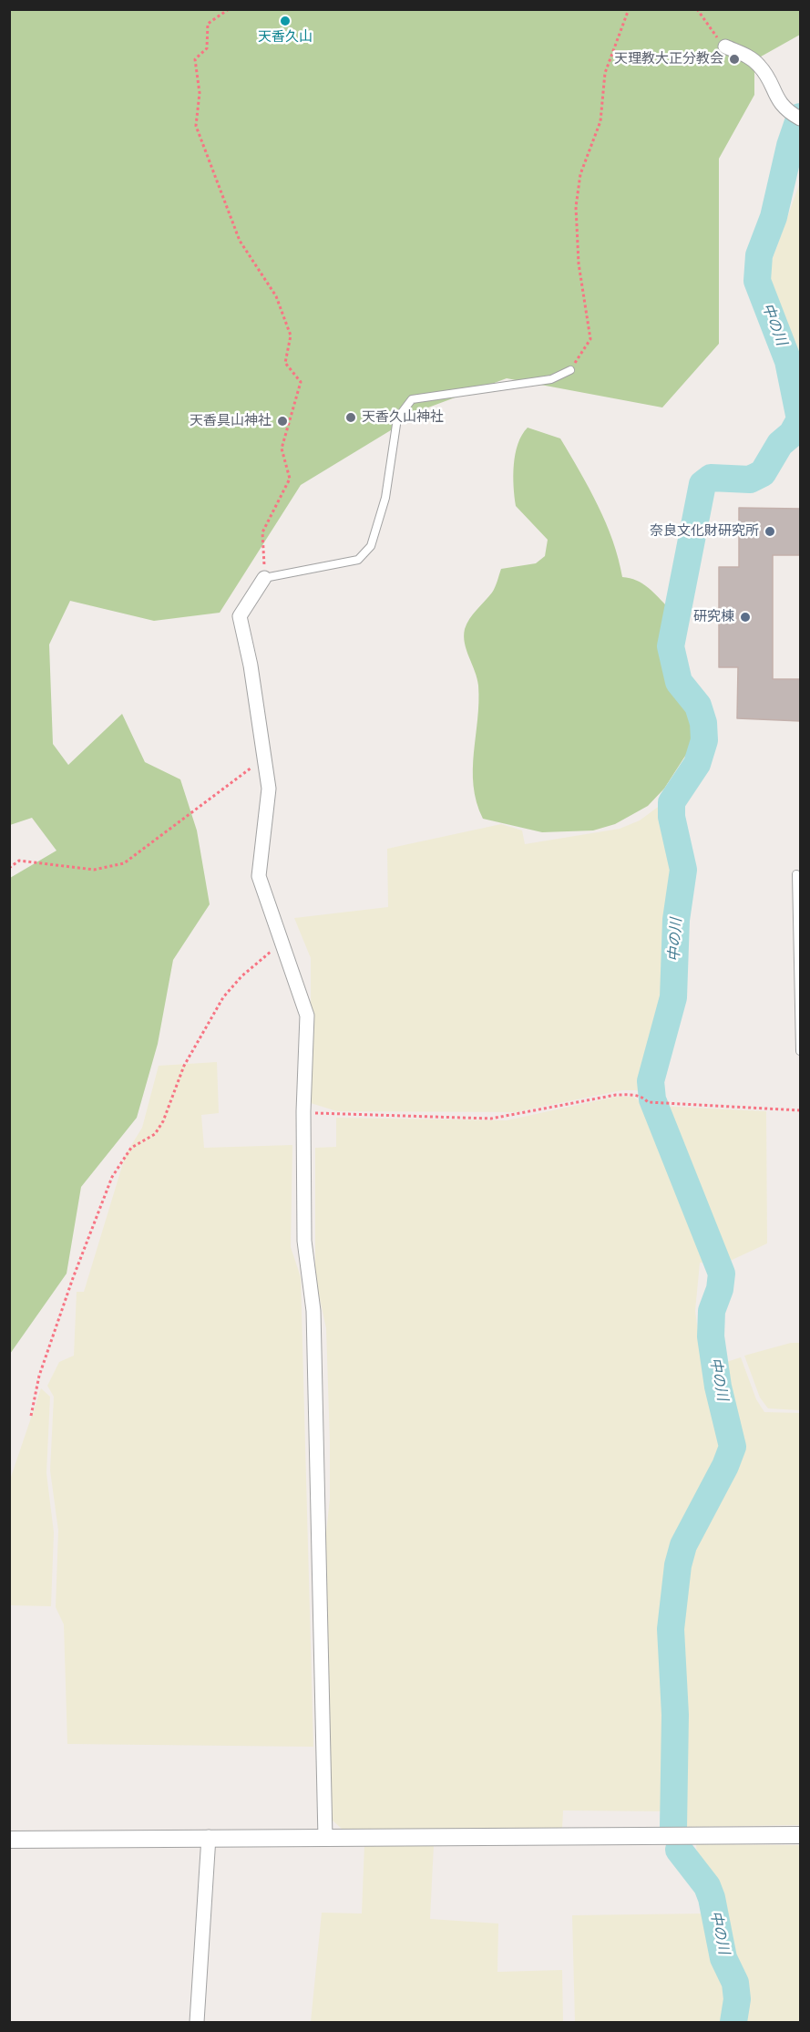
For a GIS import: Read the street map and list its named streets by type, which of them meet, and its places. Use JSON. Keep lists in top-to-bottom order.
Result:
{
  "water": ["中の川"],
  "places": [
    "天香久山",
    "天理教大正分教会",
    "天香久山神社",
    "天香具山神社",
    "奈良文化財研究所",
    "研究棟"
  ]
}
